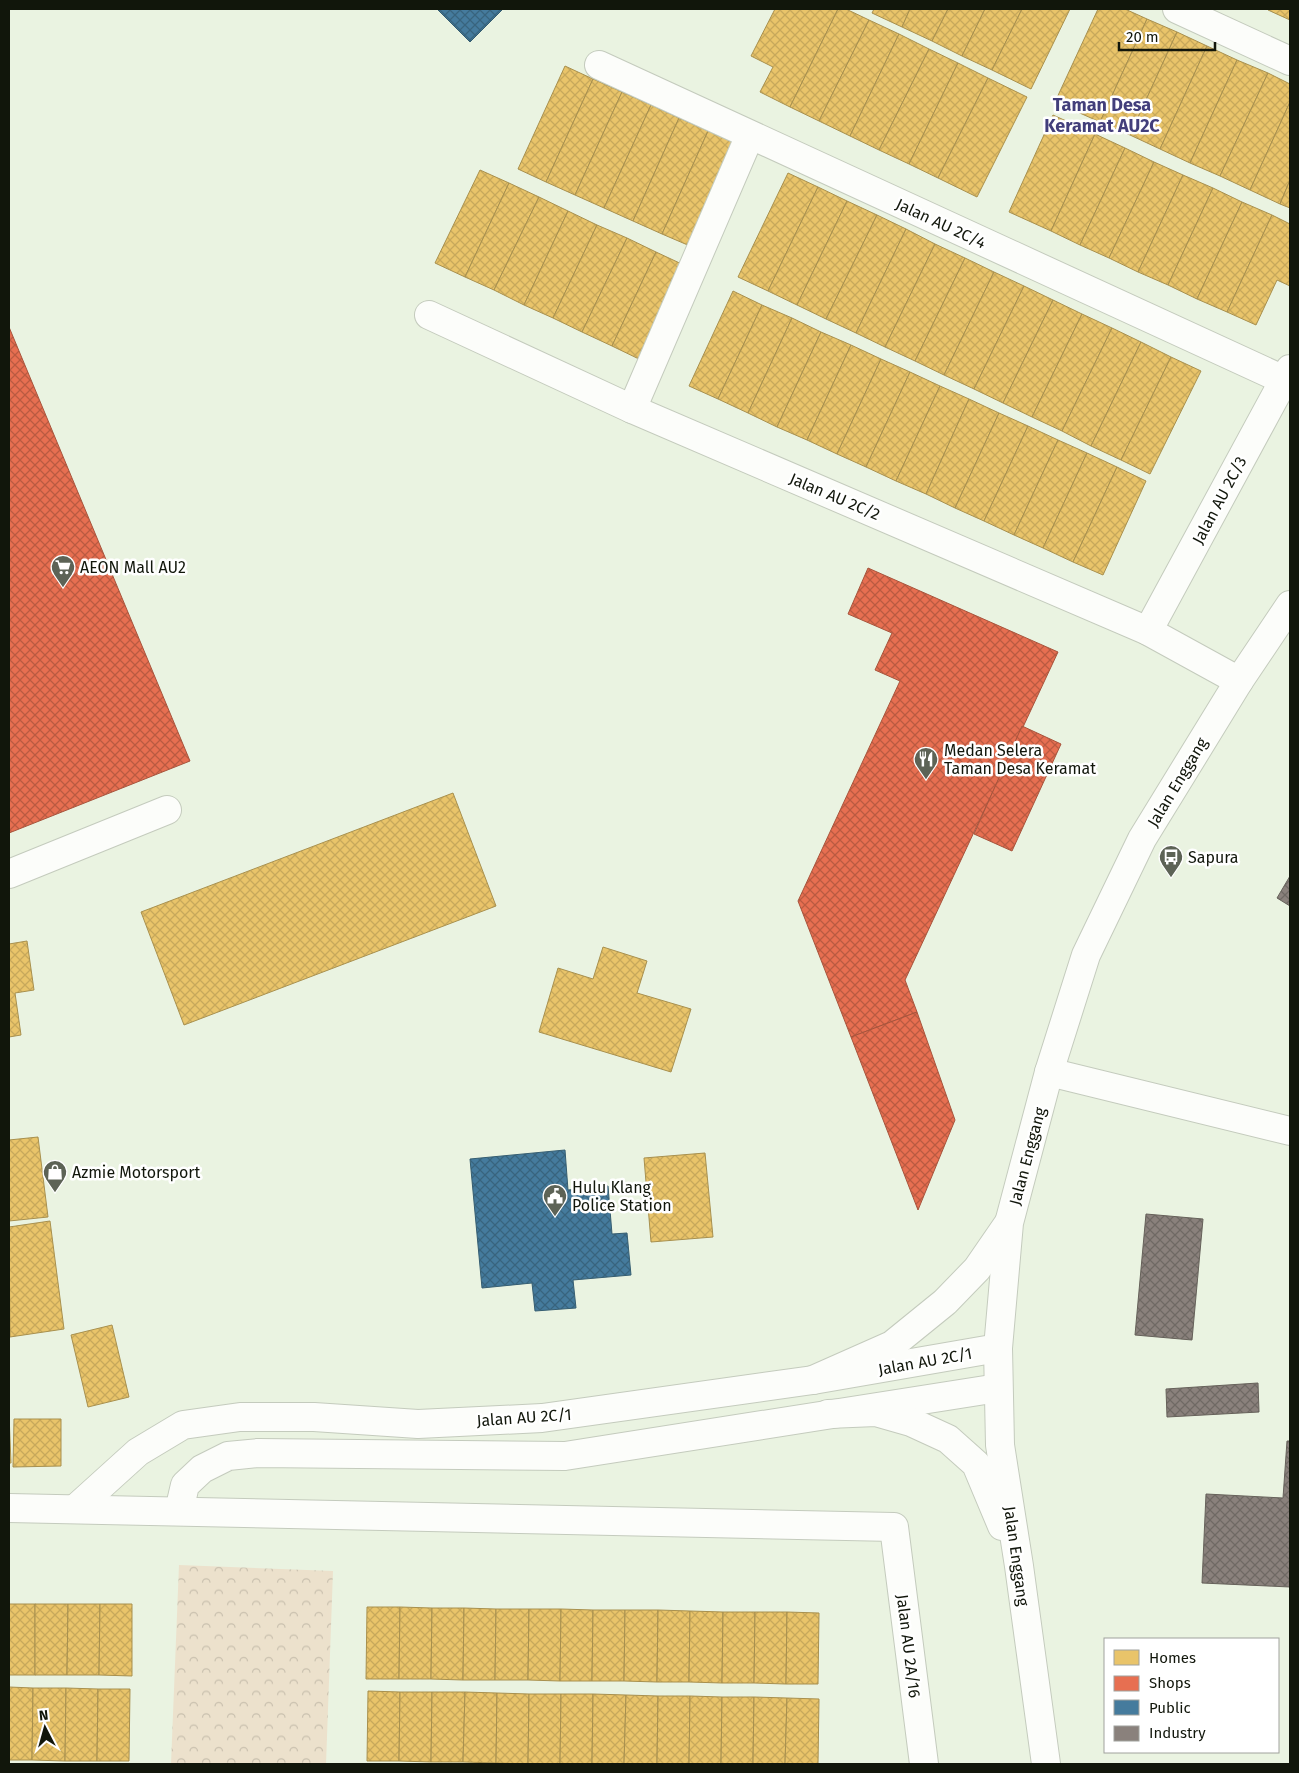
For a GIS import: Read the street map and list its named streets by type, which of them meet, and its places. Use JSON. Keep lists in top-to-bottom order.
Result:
{
  "streets": {
    "street": [
      "Jalan AU 2C/4",
      "Jalan AU 2C/2",
      "Jalan AU 2C/3",
      "Jalan Enggang",
      "Jalan AU 2C/1",
      "Jalan AU 2A/16"
    ]
  },
  "crossings": [
    ["Jalan AU 2C/4", "Jalan AU 2C/3"],
    ["Jalan AU 2C/2", "Jalan AU 2C/3"],
    ["Jalan AU 2C/2", "Jalan Enggang"],
    ["Jalan Enggang", "Jalan AU 2C/1"]
  ],
  "districts": ["Taman Desa Keramat AU2C"],
  "places": {
    "supermarket": ["AEON Mall AU2"],
    "restaurant": ["Medan Selera Taman Desa Keramat"],
    "bus stop": ["Sapura"],
    "shop": ["Azmie Motorsport"],
    "public building": ["Hulu Klang Police Station"]
  },
  "legend": [
    "Homes",
    "Shops",
    "Public",
    "Industry"
  ],
  "scale_bar": "20 m",
  "north": "top"
}
